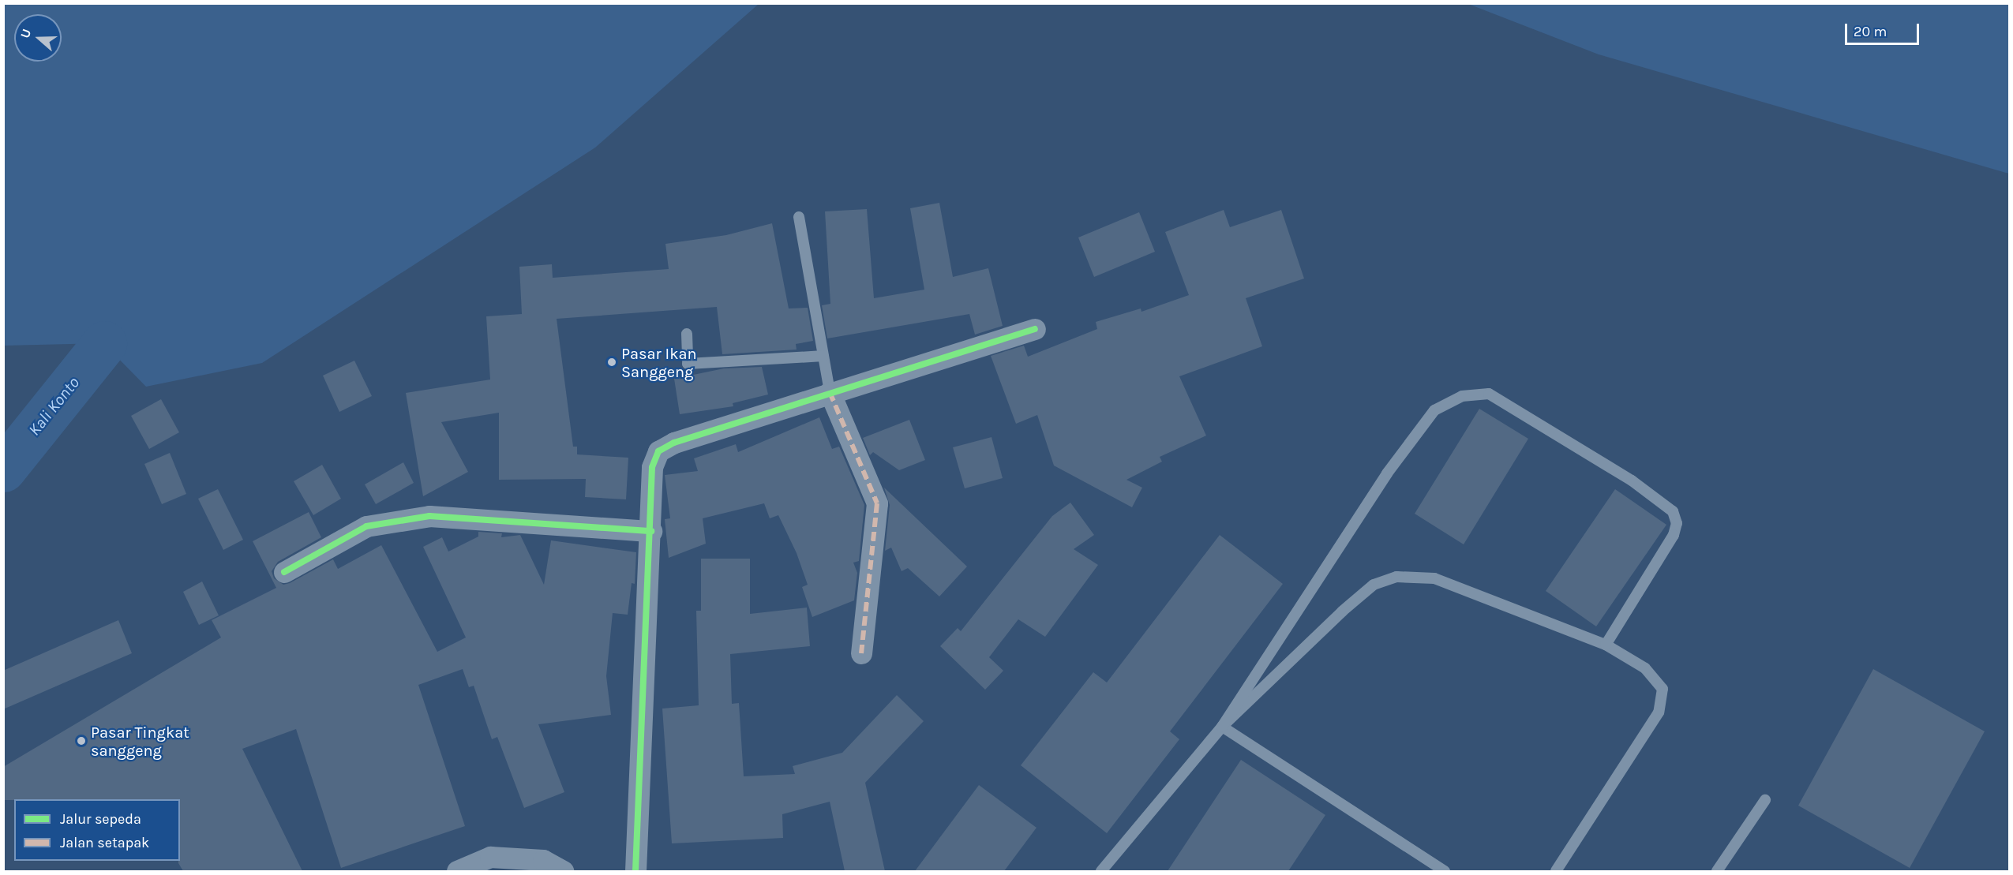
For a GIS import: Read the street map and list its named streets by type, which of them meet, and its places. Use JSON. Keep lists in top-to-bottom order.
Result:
{
  "water": ["Kali Konto"],
  "places": ["Pasar Ikan Sanggeng", "Pasar Tingkat sanggeng"],
  "legend": ["Jalur sepeda", "Jalan setapak"],
  "scale_bar": "20 m",
  "north": "left"
}
